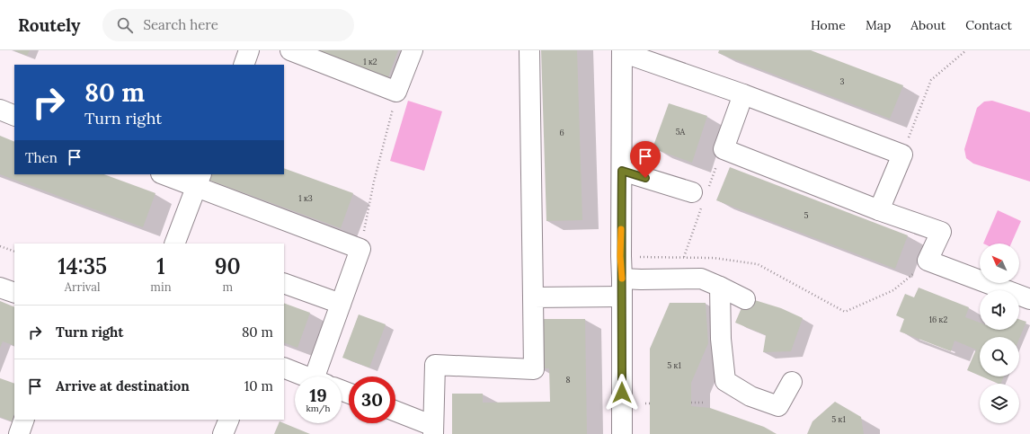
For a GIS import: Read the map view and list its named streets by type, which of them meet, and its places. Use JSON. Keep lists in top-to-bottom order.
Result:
{
  "house_numbers": [
    "1 к2",
    "3",
    "5А",
    "6",
    "1 к3",
    "5",
    "16 к2",
    "5 к1",
    "8",
    "5 к1"
  ],
  "north": "top left",
  "page": {
    "header": "Routely",
    "search": "Search here",
    "nav": [
      "Home",
      "Map",
      "About",
      "Contact"
    ],
    "turn": ["80 m", "Turn right"],
    "then": "Then",
    "eta": [
      "14:35",
      "Arrival",
      "1",
      "min",
      "90",
      "m"
    ],
    "list": [
      {
        "name": "Turn right",
        "value": "80 m"
      },
      {
        "name": "Arrive at destination",
        "value": "10 m"
      }
    ],
    "speed": "19 km/h",
    "limit": "30"
  }
}
